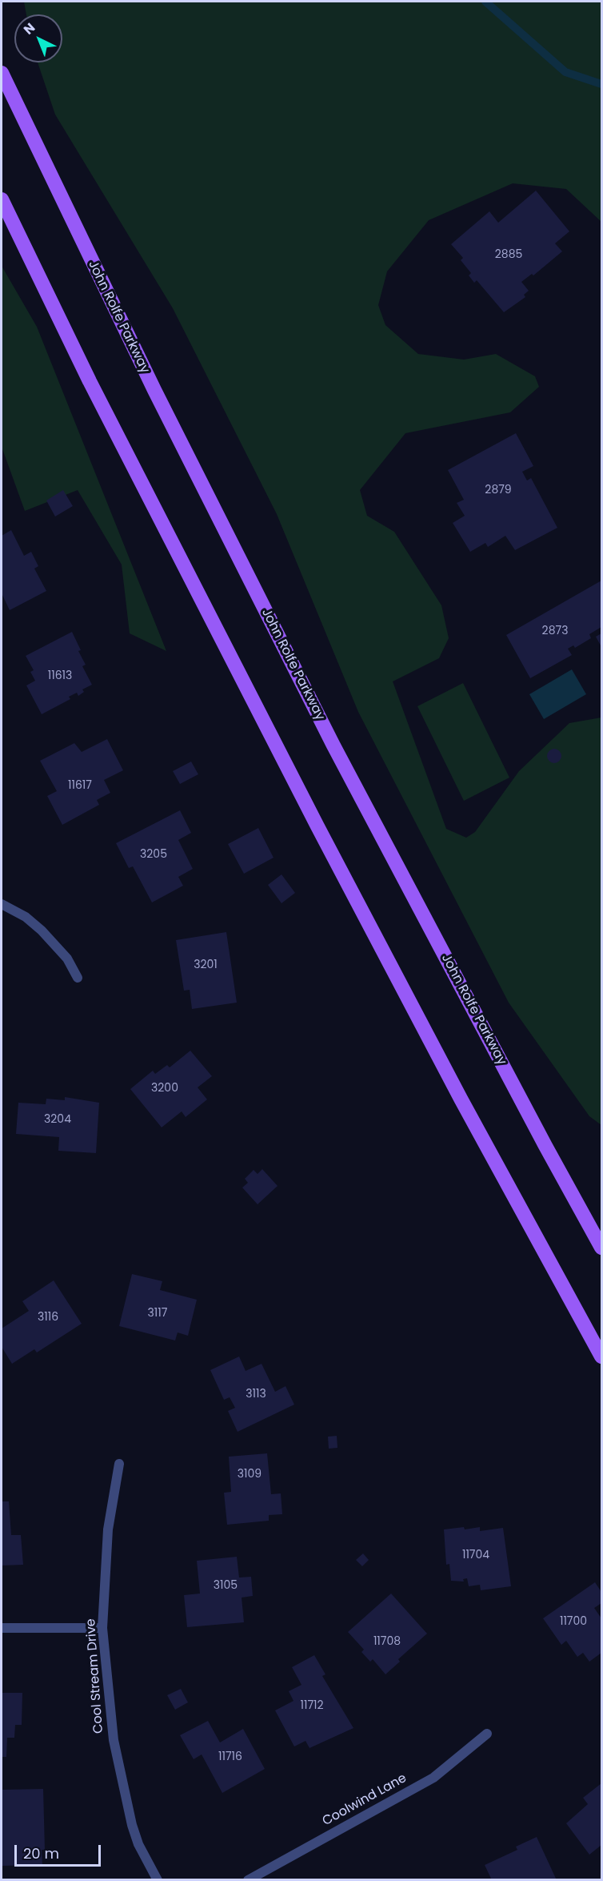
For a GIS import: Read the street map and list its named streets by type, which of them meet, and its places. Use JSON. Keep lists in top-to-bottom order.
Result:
{
  "streets": {
    "main road": ["John Rolfe Parkway"],
    "street": ["Cool Stream Drive", "Coolwind Lane"]
  },
  "house_numbers": [
    "2885",
    "2879",
    "2873",
    "11613",
    "11617",
    "3205",
    "3201",
    "3200",
    "3204",
    "3117",
    "3116",
    "3113",
    "3109",
    "11704",
    "3105",
    "11700",
    "11708",
    "11712",
    "11716"
  ],
  "scale_bar": "20 m",
  "north": "top left"
}
